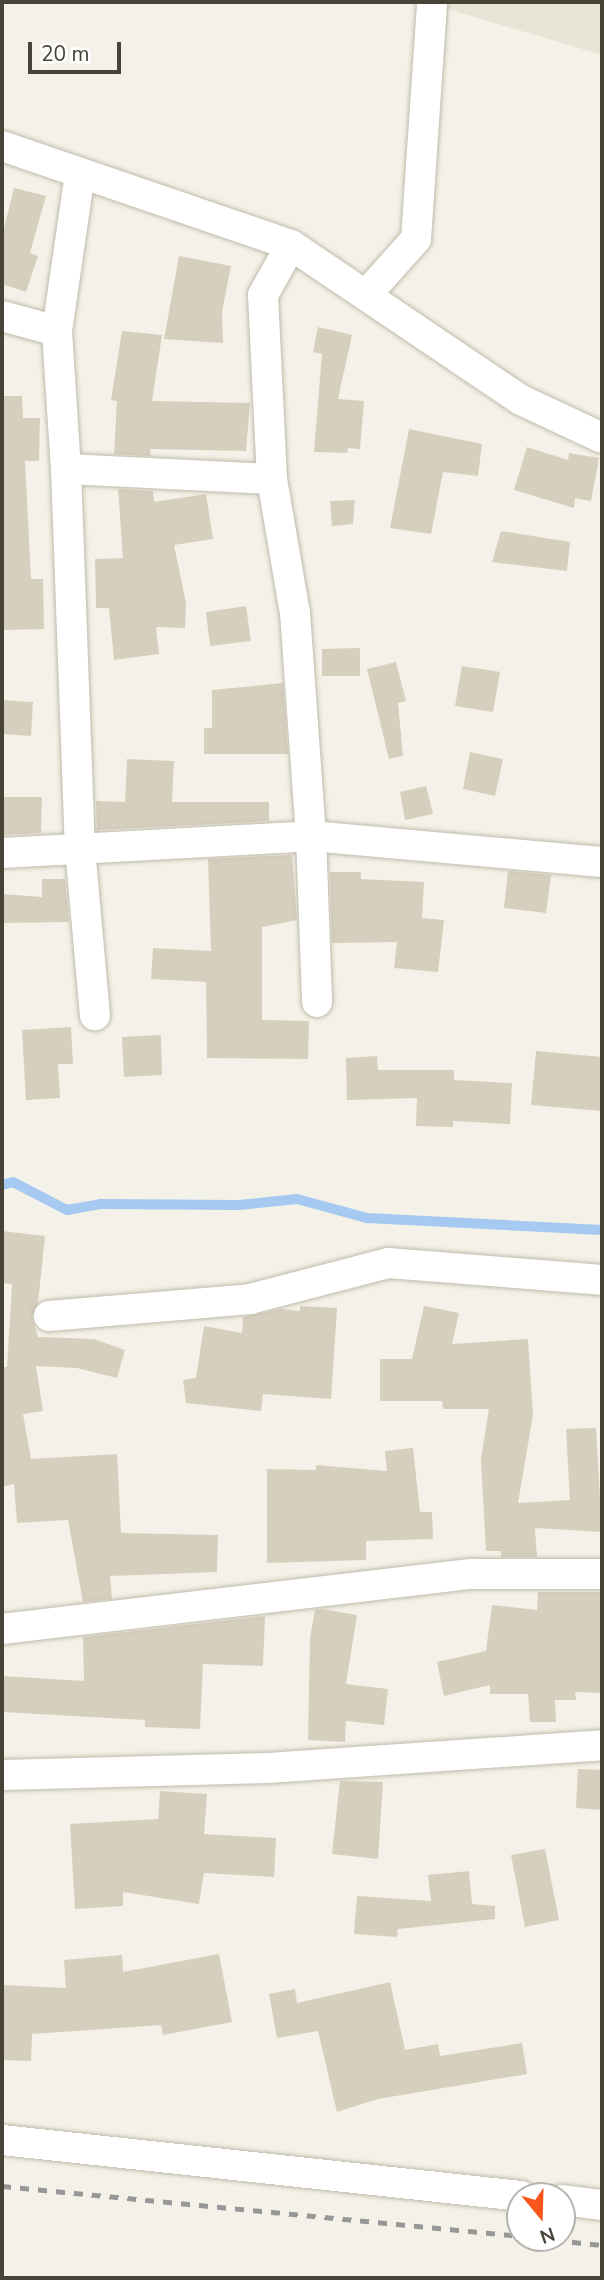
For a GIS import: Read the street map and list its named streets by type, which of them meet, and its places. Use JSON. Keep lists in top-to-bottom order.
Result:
{
  "scale_bar": "20 m",
  "north": "bottom"
}
